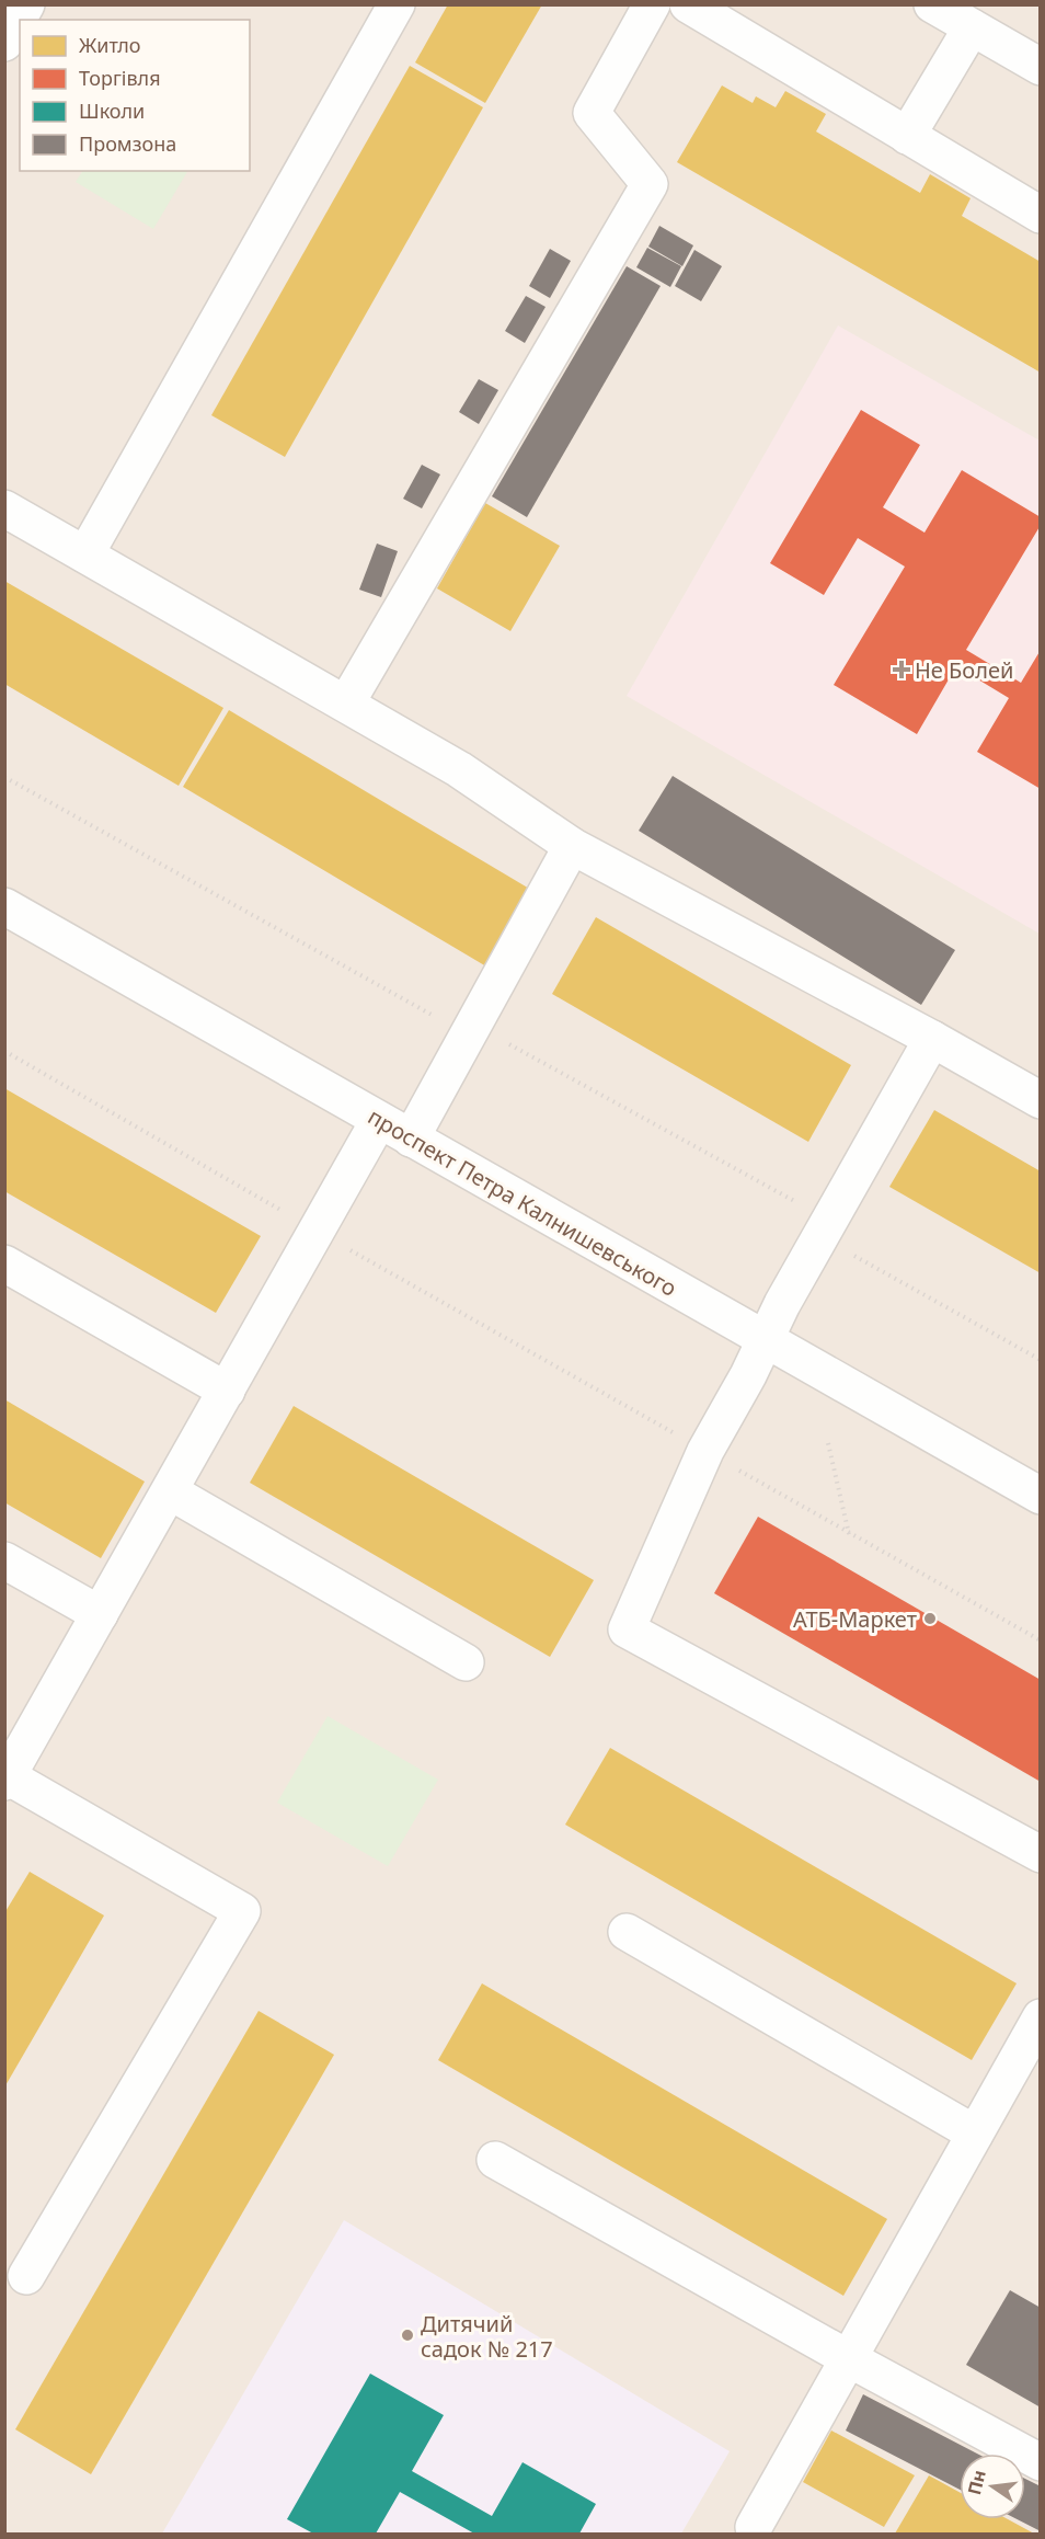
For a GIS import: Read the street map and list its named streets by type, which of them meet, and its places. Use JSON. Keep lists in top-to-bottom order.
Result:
{
  "streets": {
    "street": ["проспект Петра Калнишевського"]
  },
  "places": {
    "health": ["Не Болей"],
    "other": ["АТБ-Маркет", "Дитячий садок № 217"]
  },
  "legend": [
    "Житло",
    "Торгівля",
    "Школи",
    "Промзона"
  ],
  "north": "left"
}
